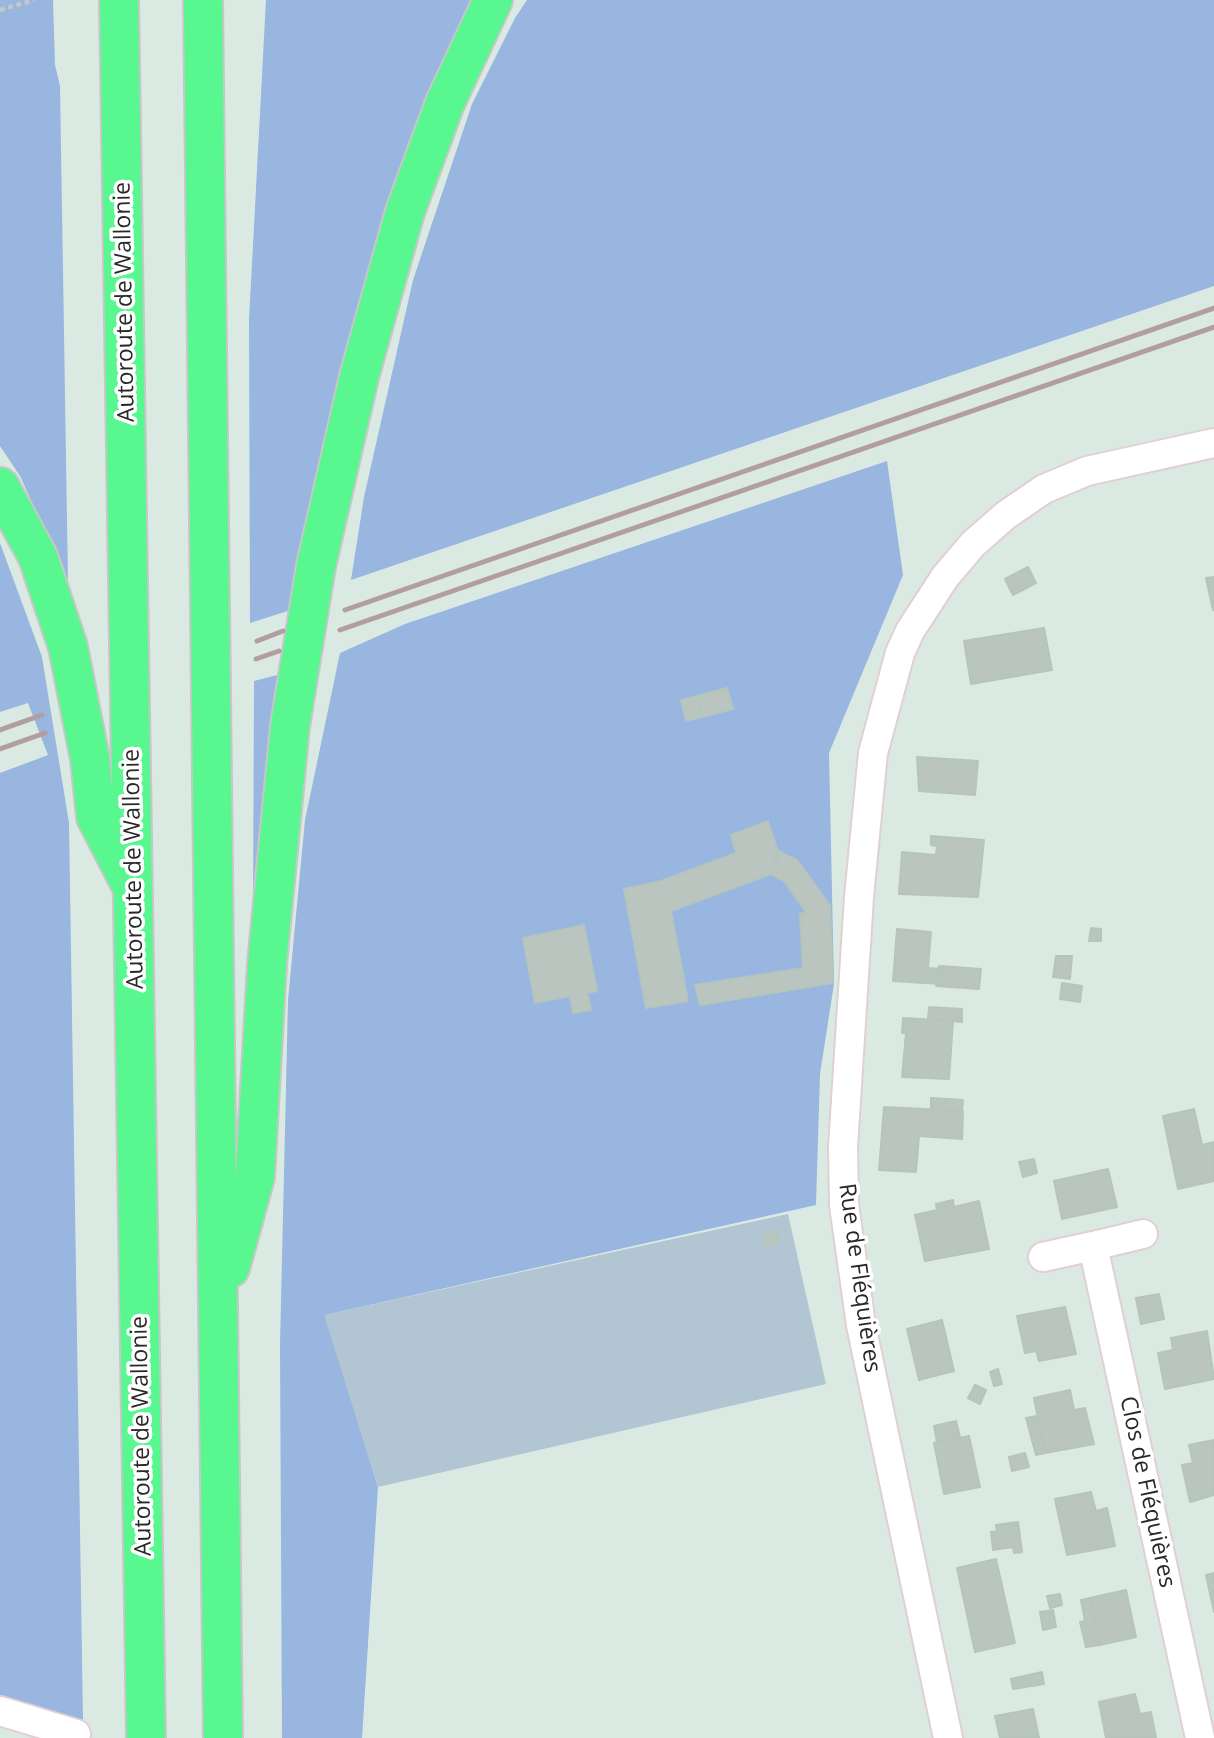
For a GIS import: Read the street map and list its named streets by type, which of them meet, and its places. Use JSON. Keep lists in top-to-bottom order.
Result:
{
  "streets": {
    "highway": ["Autoroute de Wallonie"],
    "street": ["Rue de Fléquières", "Clos de Fléquières"]
  }
}
